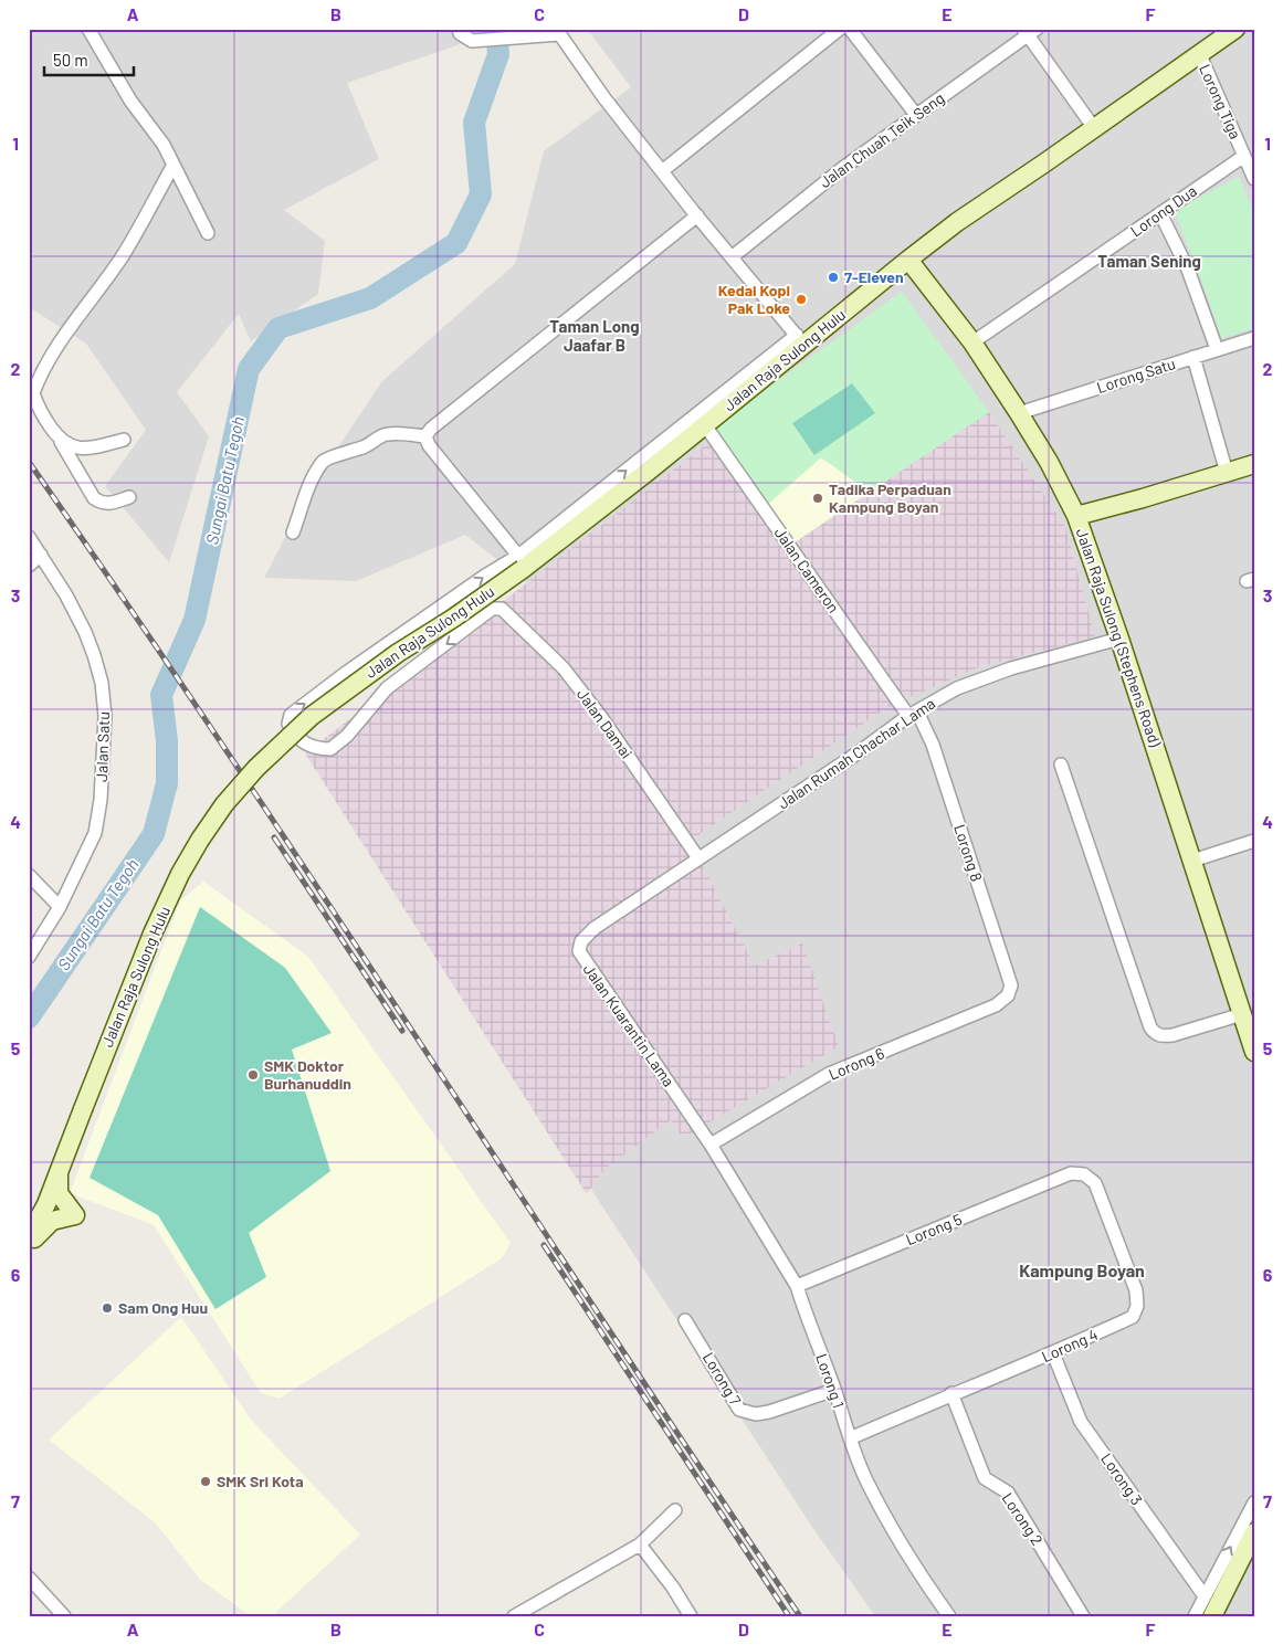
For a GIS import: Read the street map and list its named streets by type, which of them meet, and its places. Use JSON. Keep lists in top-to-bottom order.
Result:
{
  "streets": {
    "street": [
      "Lorong Tiga",
      "Jalan Chuah Teik Seng",
      "Lorong Dua",
      "Jalan Raja Sulong Hulu",
      "Lorong Satu",
      "Jalan Cameron",
      "Jalan Raja Sulong (Stephens Road)",
      "Jalan Damai",
      "Jalan Satu",
      "Jalan Rumah Chachar Lama",
      "Lorong 8",
      "Jalan Kuarantin Lama",
      "Lorong 6",
      "Lorong 5",
      "Lorong 4",
      "Lorong 7",
      "Lorong 1",
      "Lorong 3",
      "Lorong 2"
    ]
  },
  "crossings": [
    ["Lorong Tiga", "Lorong Dua"],
    ["Lorong Tiga", "Jalan Raja Sulong Hulu"],
    ["Lorong Dua", "Jalan Raja Sulong (Stephens Road)"],
    ["Jalan Raja Sulong Hulu", "Jalan Cameron"],
    ["Jalan Raja Sulong Hulu", "Jalan Raja Sulong (Stephens Road)"],
    ["Jalan Raja Sulong Hulu", "Jalan Damai"],
    ["Lorong Satu", "Jalan Raja Sulong (Stephens Road)"],
    ["Jalan Cameron", "Jalan Rumah Chachar Lama"],
    ["Jalan Cameron", "Lorong 8"],
    ["Jalan Raja Sulong (Stephens Road)", "Jalan Rumah Chachar Lama"],
    ["Jalan Damai", "Jalan Rumah Chachar Lama"],
    ["Jalan Damai", "Jalan Kuarantin Lama"],
    ["Jalan Rumah Chachar Lama", "Lorong 8"],
    ["Jalan Rumah Chachar Lama", "Jalan Kuarantin Lama"],
    ["Lorong 8", "Lorong 6"],
    ["Jalan Kuarantin Lama", "Lorong 6"],
    ["Jalan Kuarantin Lama", "Lorong 1"],
    ["Lorong 6", "Lorong 1"],
    ["Lorong 5", "Lorong 4"],
    ["Lorong 5", "Lorong 1"],
    ["Lorong 4", "Lorong 1"],
    ["Lorong 4", "Lorong 3"],
    ["Lorong 4", "Lorong 2"],
    ["Lorong 7", "Lorong 1"]
  ],
  "districts": ["Taman Sening", "Taman Long Jaafar B", "Kampung Boyan"],
  "water": ["Sungai Batu Tegoh"],
  "places": [
    "7-Eleven",
    "Kedai Kopi Pak Loke",
    "Tadika Perpaduan Kampung Boyan",
    "SMK Doktor Burhanuddin",
    "Sam Ong Huu",
    "SMK Sri Kota"
  ],
  "scale_bar": "50 m",
  "grid": {
    "columns": [
      "A",
      "B",
      "C",
      "D",
      "E",
      "F"
    ],
    "rows": [
      "1",
      "2",
      "3",
      "4",
      "5",
      "6",
      "7"
    ]
  }
}
